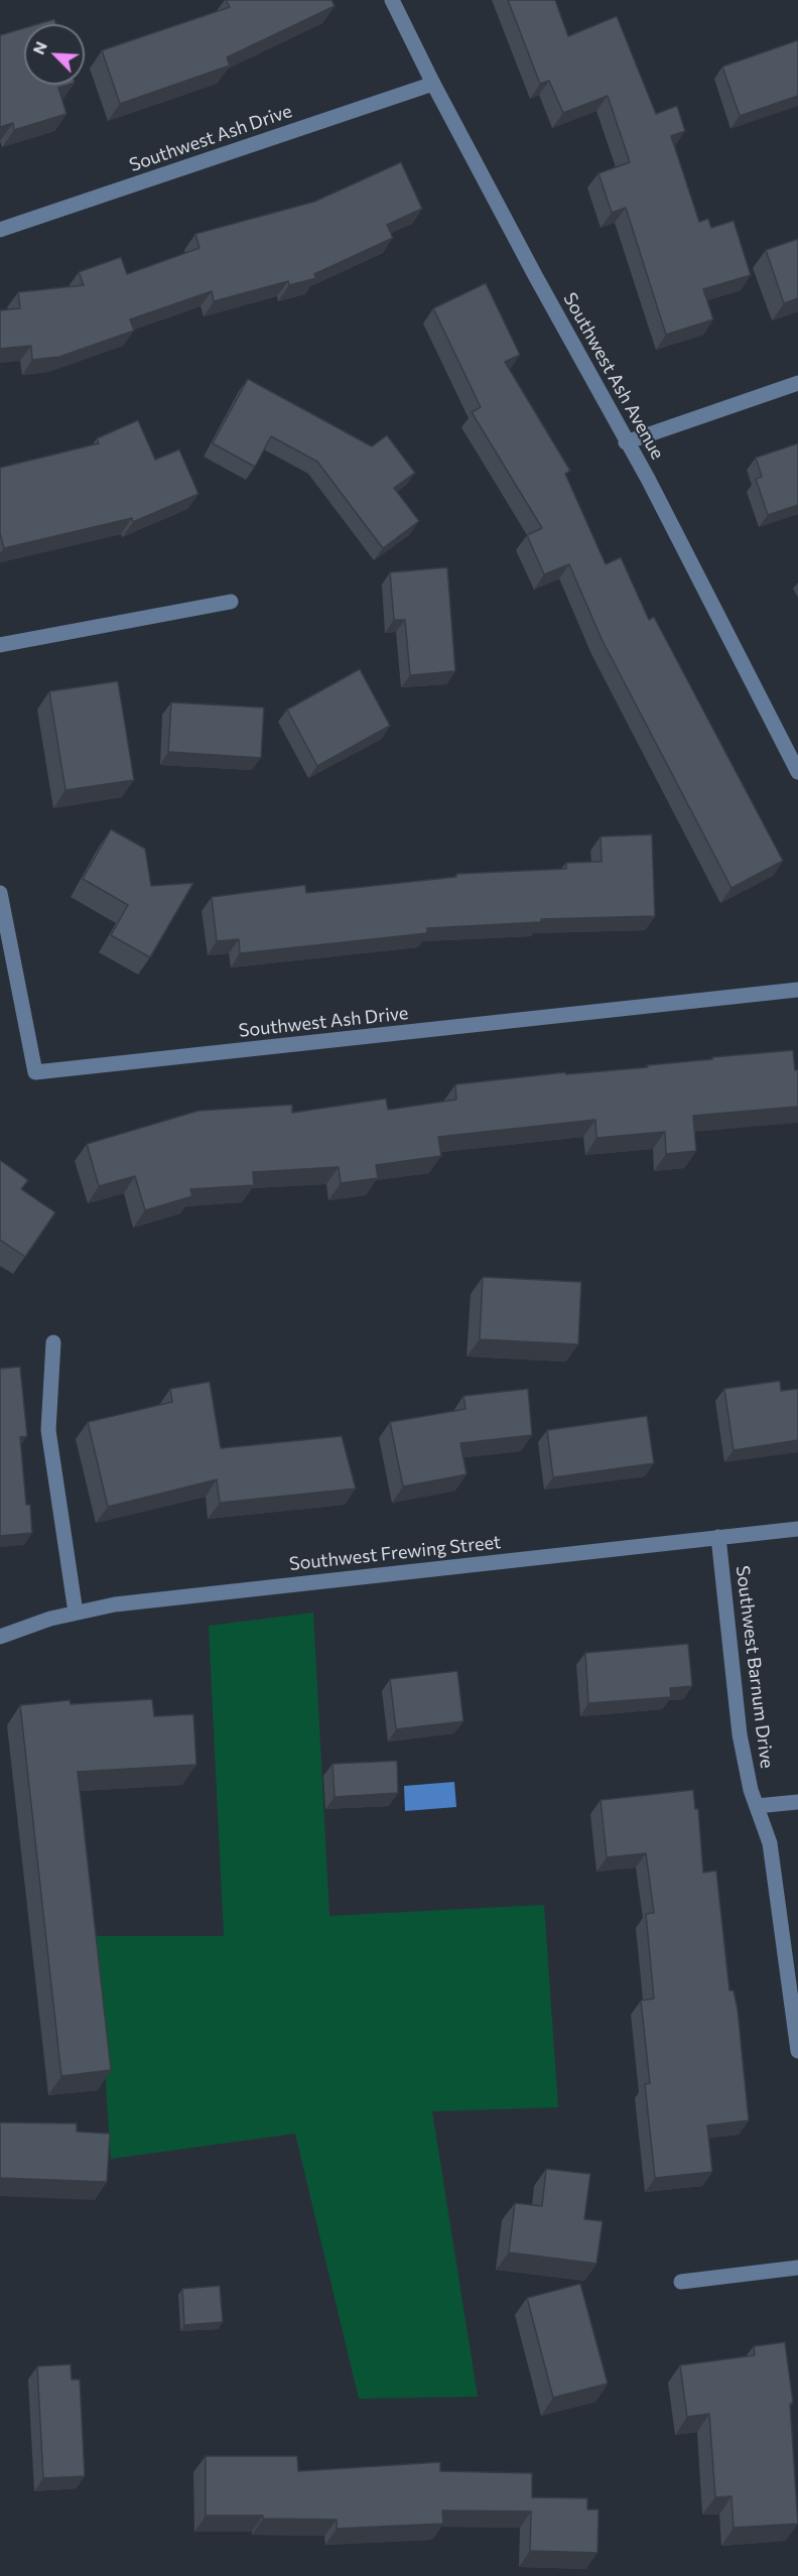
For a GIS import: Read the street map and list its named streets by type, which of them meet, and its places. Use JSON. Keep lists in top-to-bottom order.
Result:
{
  "streets": {
    "street": [
      "Southwest Ash Drive",
      "Southwest Ash Avenue",
      "Southwest Frewing Street",
      "Southwest Barnum Drive"
    ]
  },
  "crossings": [
    ["Southwest Ash Drive", "Southwest Ash Avenue"],
    ["Southwest Frewing Street", "Southwest Barnum Drive"]
  ],
  "north": "top left"
}
